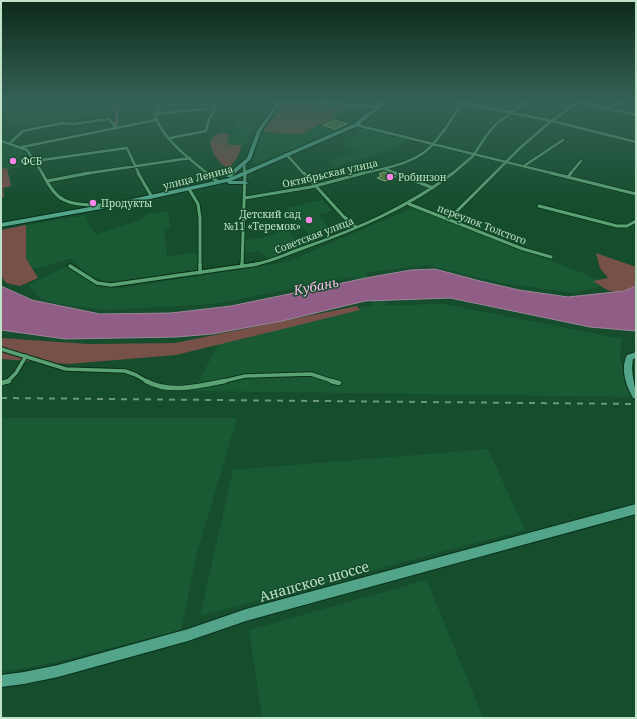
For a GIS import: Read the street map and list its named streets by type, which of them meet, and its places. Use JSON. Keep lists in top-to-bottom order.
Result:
{
  "streets": {
    "street": [
      "Октябрьская улица",
      "улица Ленина",
      "переулок Толстого",
      "Советская улица",
      "Анапское шоссе"
    ]
  },
  "crossings": [
    ["переулок Толстого", "Советская улица"]
  ],
  "water": ["Кубань"],
  "places": [
    "ФСБ",
    "Робинзон",
    "Продукты",
    "Детский сад №11 «Теремок»"
  ]
}
